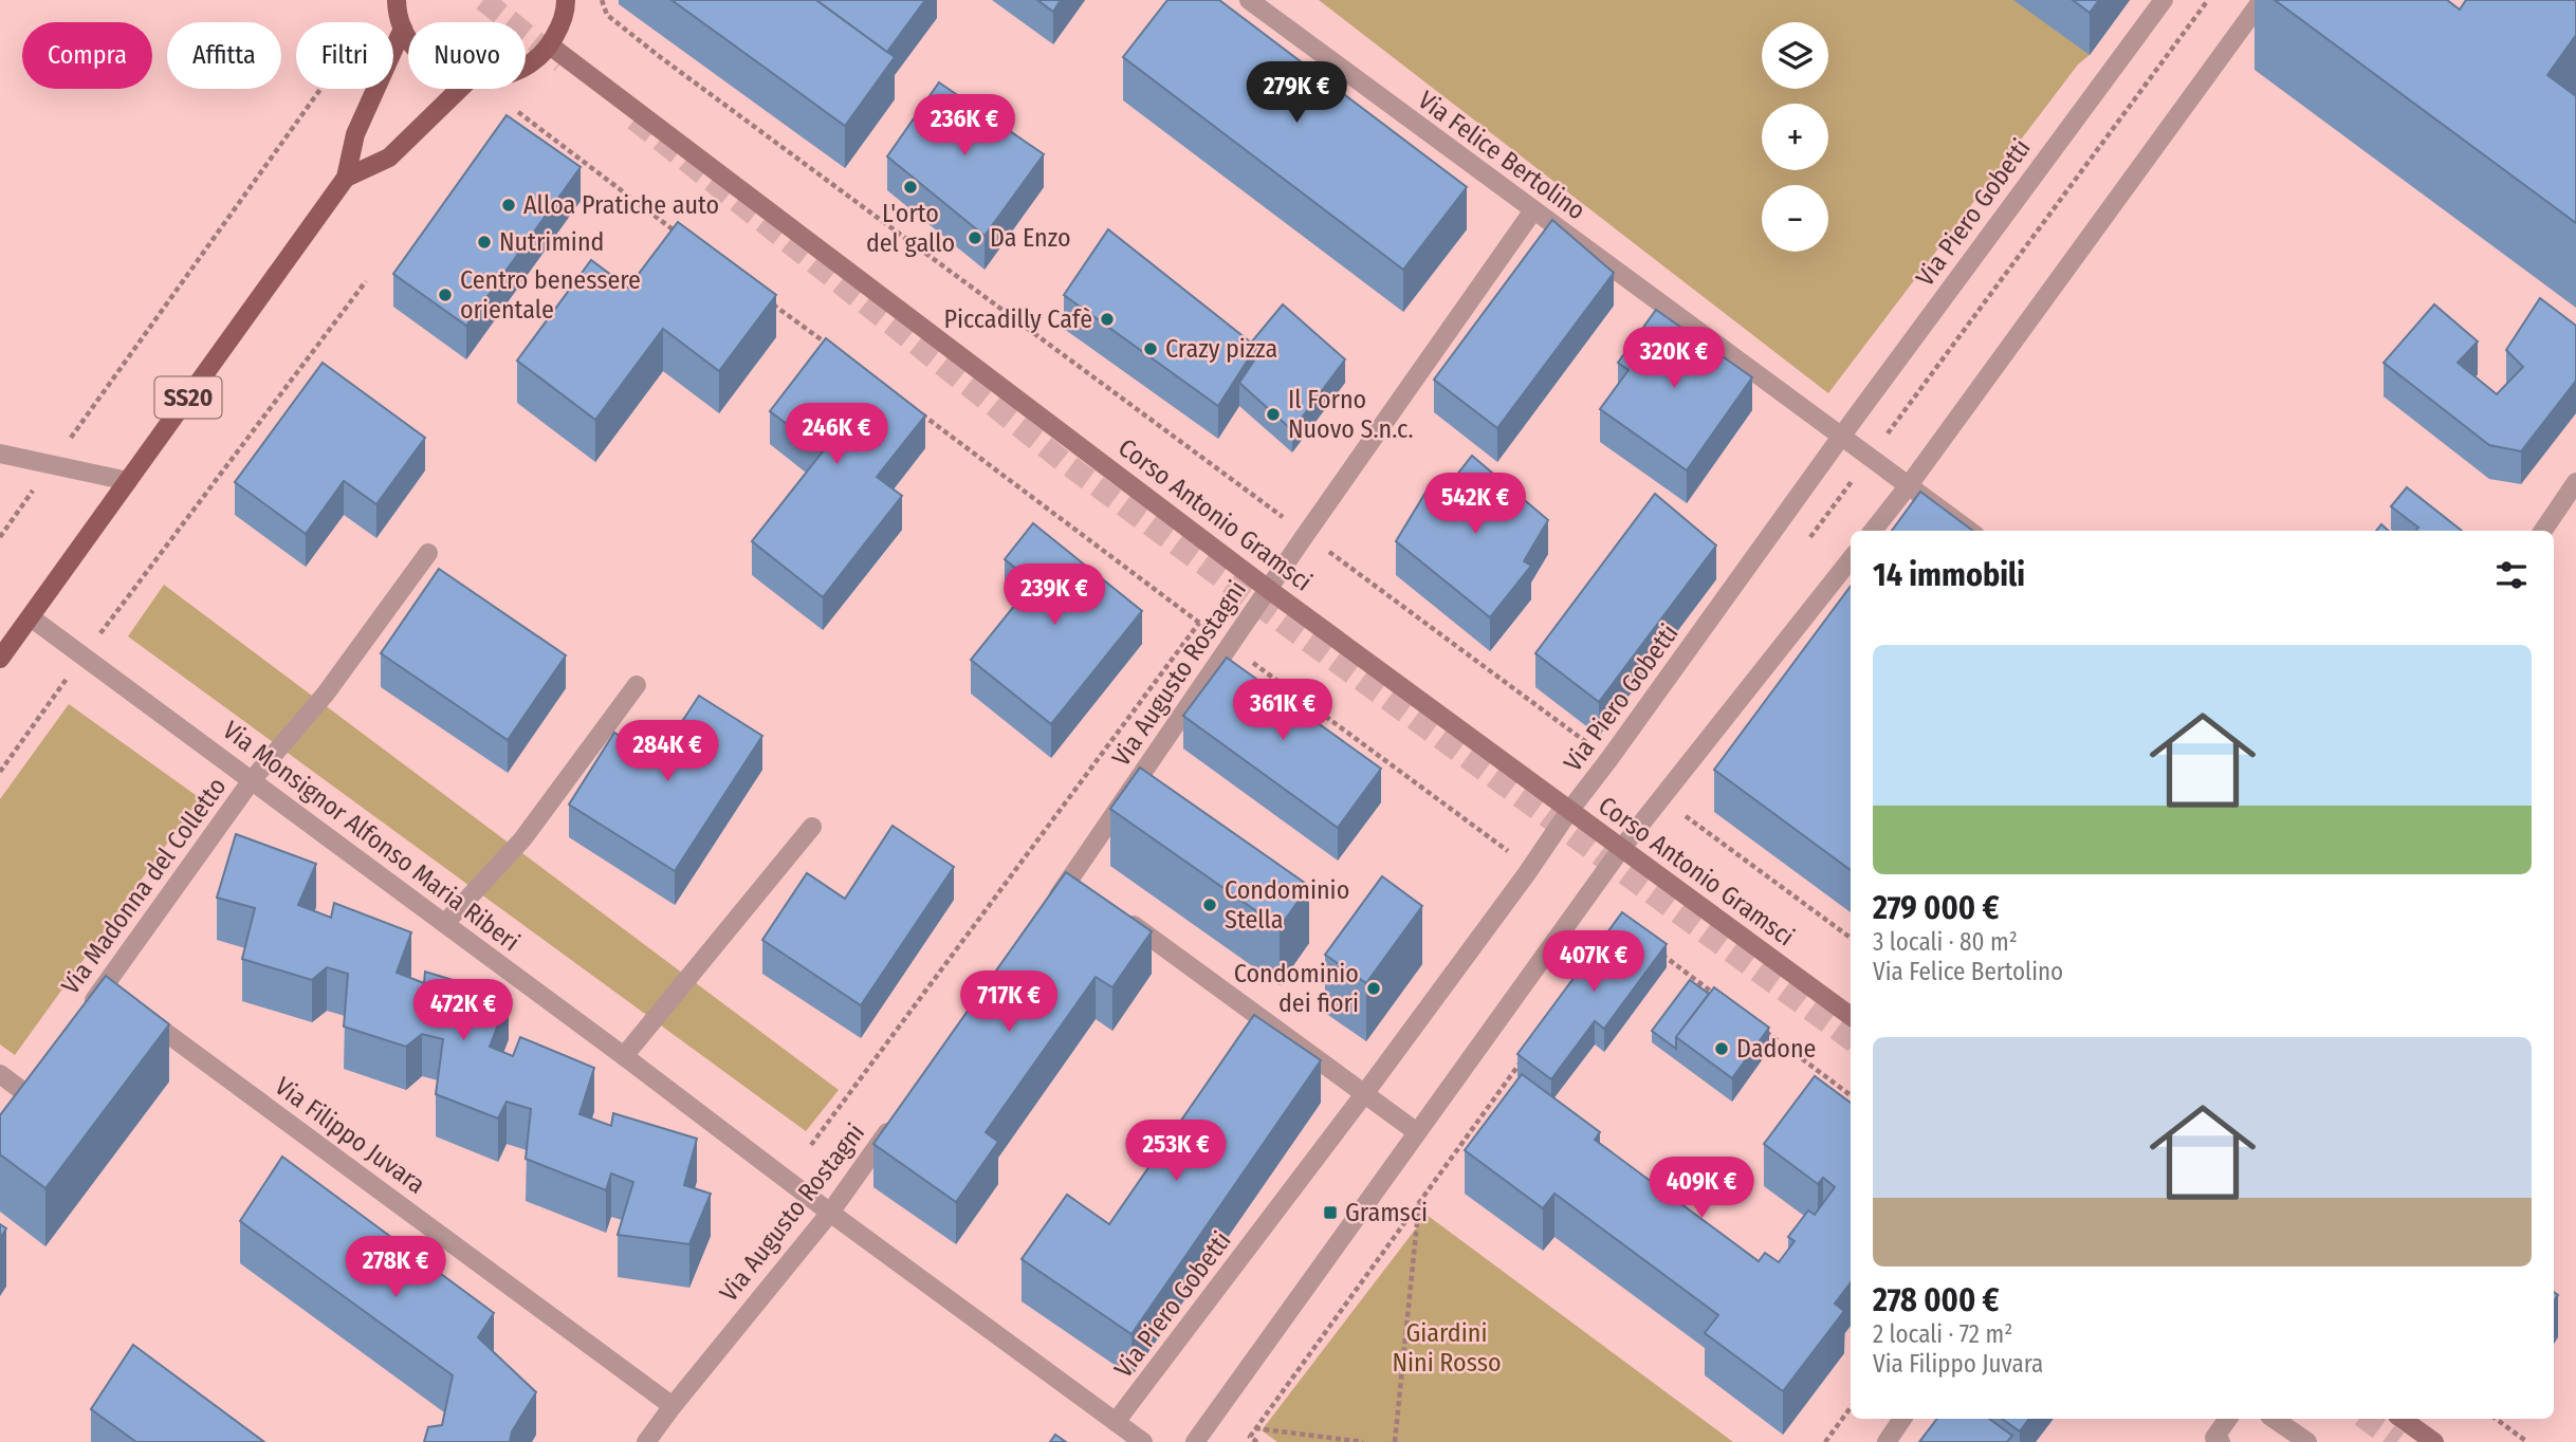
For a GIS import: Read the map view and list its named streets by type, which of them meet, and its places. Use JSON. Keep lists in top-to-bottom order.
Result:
{
  "streets": {
    "main road": ["SS20", "Corso Antonio Gramsci"],
    "street": [
      "Via Felice Bertolino",
      "Via Piero Gobetti",
      "Via Augusto Rostagni",
      "Via Monsignor Alfonso Maria Riberi",
      "Via Madonna del Colletto",
      "Via Filippo Juvara"
    ]
  },
  "crossings": [
    ["Via Felice Bertolino", "Via Piero Gobetti"],
    ["Via Felice Bertolino", "Via Augusto Rostagni"],
    ["Via Piero Gobetti", "Corso Antonio Gramsci"],
    ["Via Piero Gobetti", "Via Monsignor Alfonso Maria Riberi"],
    ["SS20", "Via Monsignor Alfonso Maria Riberi"],
    ["Corso Antonio Gramsci", "Via Augusto Rostagni"],
    ["Via Augusto Rostagni", "Via Monsignor Alfonso Maria Riberi"],
    ["Via Augusto Rostagni", "Via Filippo Juvara"],
    ["Via Monsignor Alfonso Maria Riberi", "Via Madonna del Colletto"],
    ["Via Madonna del Colletto", "Via Filippo Juvara"]
  ],
  "parks": ["Giardini Nini Rosso"],
  "places": {
    "other": [
      "L'orto del gallo",
      "Alloa Pratiche auto",
      "Da Enzo",
      "Nutrimind",
      "Centro benessere orientale",
      "Piccadilly Cafè",
      "Crazy pizza",
      "Il Forno Nuovo S.n.c.",
      "Condominio Stella",
      "Condominio dei fiori",
      "Dadone"
    ],
    "transit": ["Gramsci"]
  },
  "page": {
    "map_buttons": ["+", "−"],
    "chip": [
      "Compra",
      "Affitta",
      "Filtri",
      "Nuovo"
    ],
    "price": [
      "279K €",
      "236K €",
      "320K €",
      "246K €",
      "542K €",
      "239K €",
      "361K €",
      "284K €",
      "407K €",
      "717K €",
      "472K €",
      "253K €",
      "409K €",
      "278K €"
    ],
    "heading": "14 immobili",
    "list": [
      {
        "name": "279 000 €",
        "note": "3 locali · 80 m² · Via Felice Bertolino"
      },
      {
        "name": "278 000 €",
        "note": "2 locali · 72 m² · Via Filippo Juvara"
      }
    ]
  }
}
